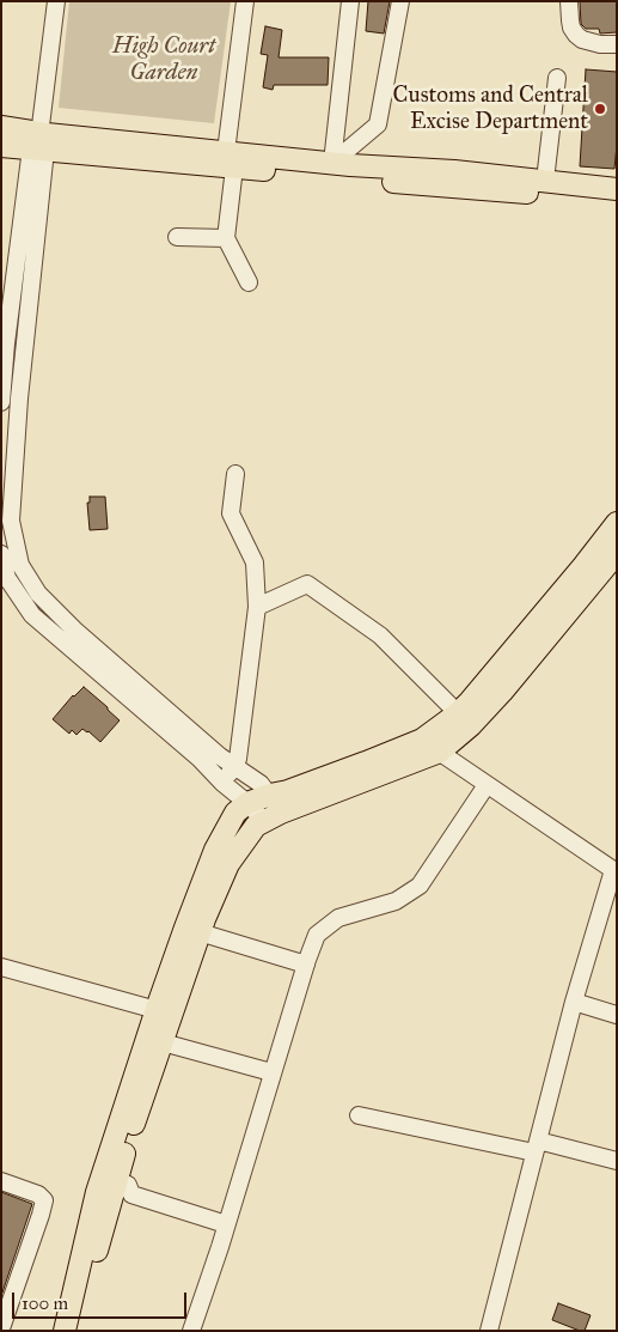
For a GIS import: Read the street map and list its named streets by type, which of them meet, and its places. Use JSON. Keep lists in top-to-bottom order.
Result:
{
  "parks": ["High Court Garden"],
  "places": ["Customs and Central Excise Department"],
  "scale_bar": "100 m"
}
